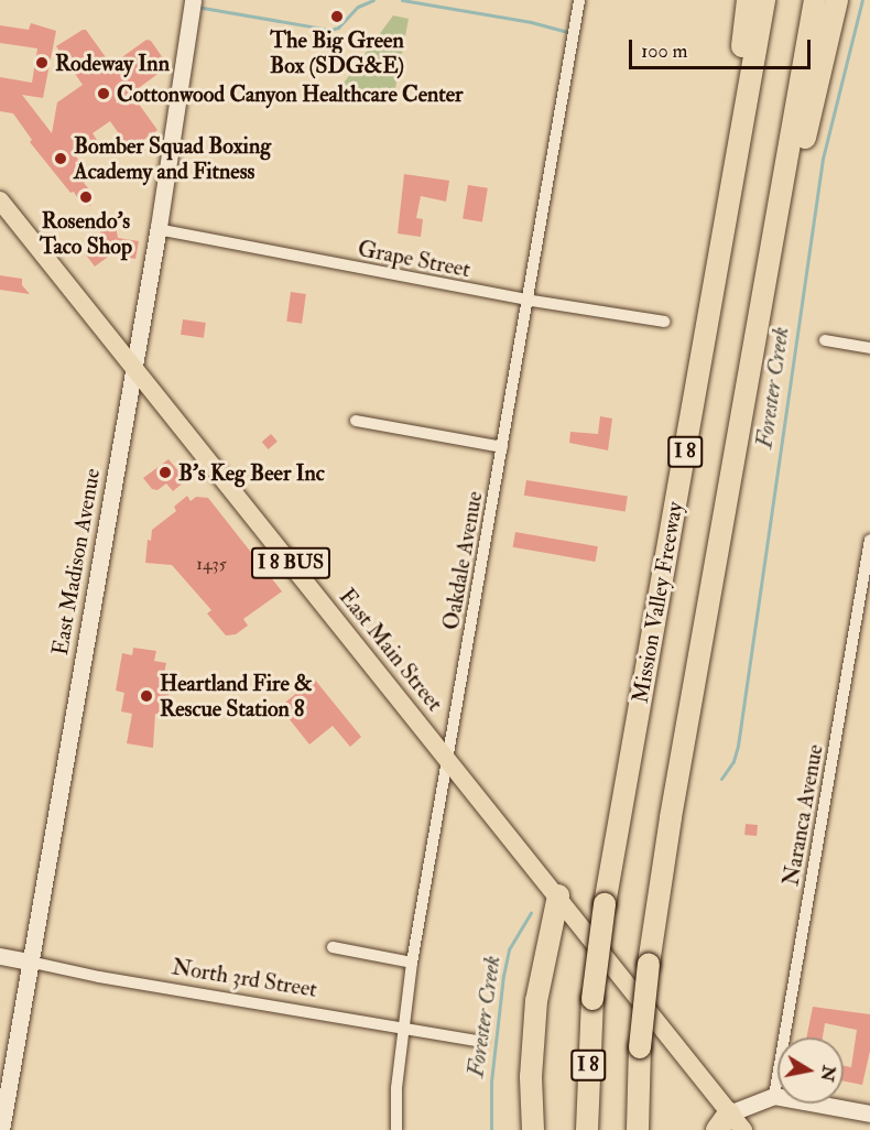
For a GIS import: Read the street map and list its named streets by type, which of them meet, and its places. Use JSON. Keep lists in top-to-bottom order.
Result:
{
  "streets": {
    "highway": ["I 8", "Mission Valley Freeway"],
    "main road": ["I 8 BUS", "East Main Street"],
    "street": [
      "Grape Street",
      "Oakdale Avenue",
      "East Madison Avenue",
      "Naranca Avenue",
      "North 3rd Street"
    ]
  },
  "crossings": [
    ["Grape Street", "Oakdale Avenue"],
    ["Grape Street", "East Madison Avenue"],
    ["Oakdale Avenue", "East Main Street"],
    ["Oakdale Avenue", "North 3rd Street"],
    ["East Madison Avenue", "East Main Street"],
    ["East Madison Avenue", "North 3rd Street"]
  ],
  "water": ["Forester Creek"],
  "places": [
    "The Big Green Box (SDG&E)",
    "Rodeway Inn",
    "Cottonwood Canyon Healthcare Center",
    "Bomber Squad Boxing Academy and Fitness",
    "Rosendo's Taco Shop",
    "B's Keg Beer Inc",
    "Heartland Fire & Rescue Station 8"
  ],
  "house_numbers": ["1435"],
  "scale_bar": "100 m",
  "north": "right"
}
